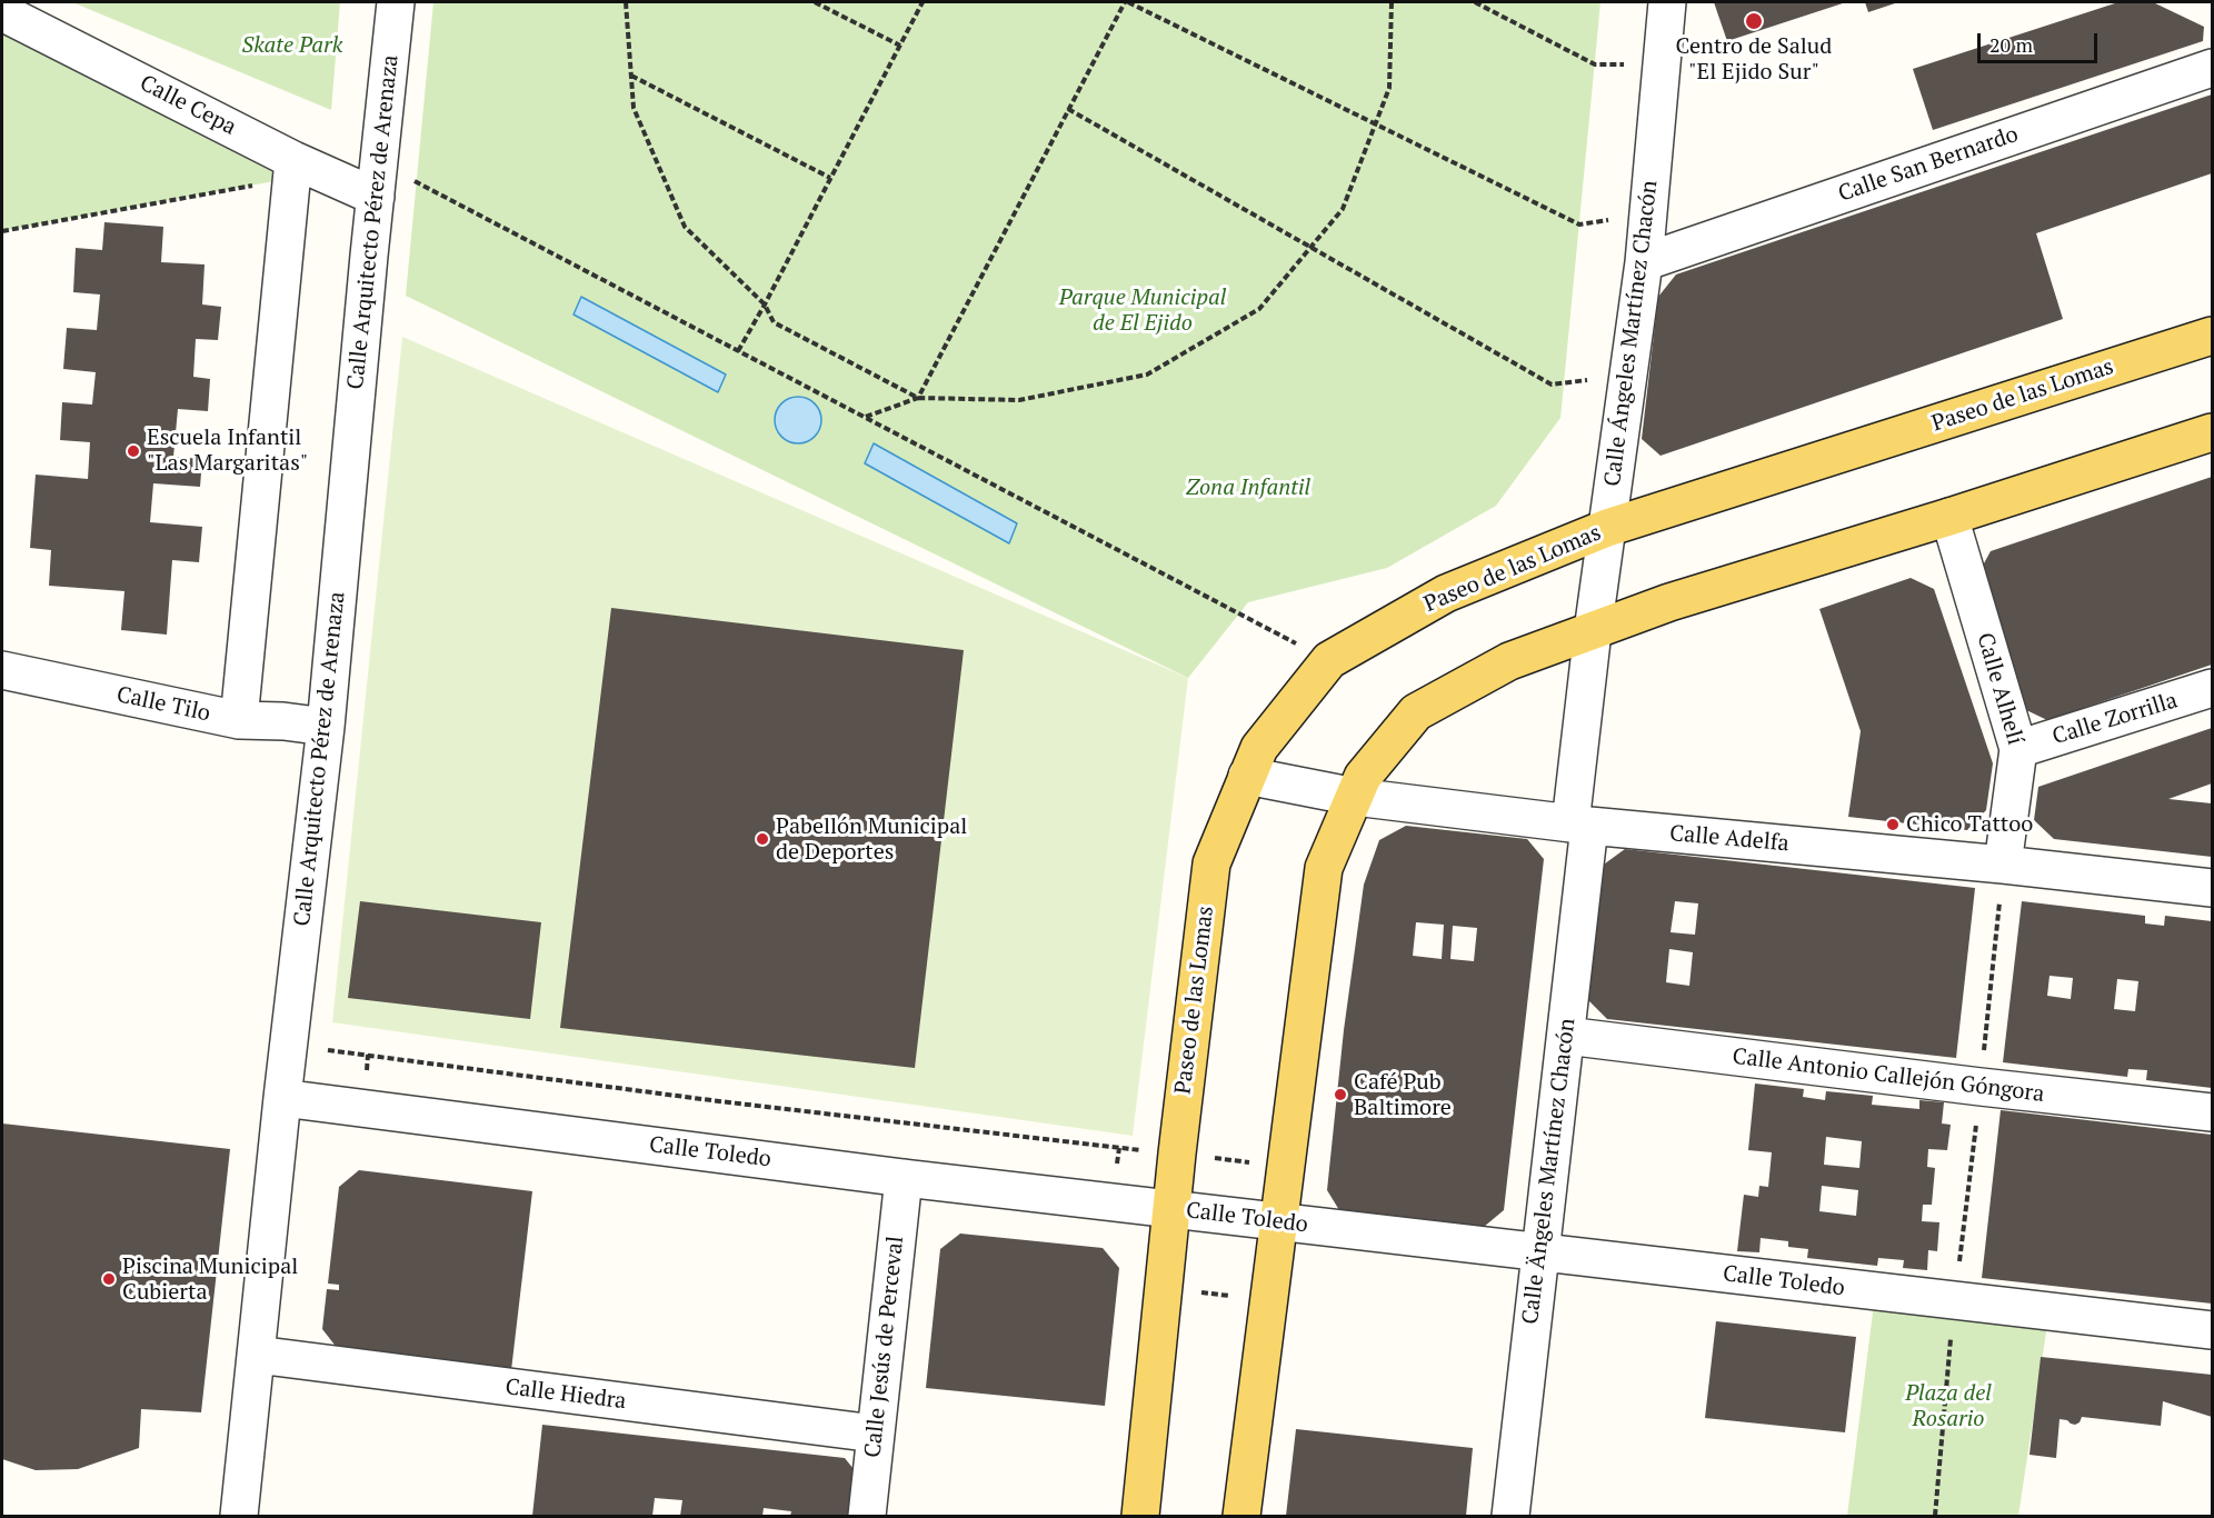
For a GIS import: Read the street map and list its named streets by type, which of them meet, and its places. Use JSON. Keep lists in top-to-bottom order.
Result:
{
  "streets": {
    "main road": ["Paseo de las Lomas"],
    "street": [
      "Calle Cepa",
      "Calle San Bernardo",
      "Calle Arquitecto Pérez de Arenaza",
      "Calle Ángeles Martínez Chacón",
      "Calle Alhelí",
      "Calle Tilo",
      "Calle Zorrilla",
      "Calle Adelfa",
      "Calle Antonio Callejón Góngora",
      "Calle Toledo",
      "Calle Ängeles Martínez Chacón",
      "Calle Jesús de Perceval",
      "Calle Hiedra"
    ]
  },
  "crossings": [
    ["Calle Cepa", "Calle Arquitecto Pérez de Arenaza"],
    ["Calle San Bernardo", "Calle Ángeles Martínez Chacón"],
    ["Calle Arquitecto Pérez de Arenaza", "Calle Tilo"],
    ["Calle Arquitecto Pérez de Arenaza", "Calle Toledo"],
    ["Calle Arquitecto Pérez de Arenaza", "Calle Hiedra"],
    ["Calle Ángeles Martínez Chacón", "Paseo de las Lomas"],
    ["Calle Ángeles Martínez Chacón", "Calle Adelfa"],
    ["Calle Ángeles Martínez Chacón", "Calle Ängeles Martínez Chacón"],
    ["Paseo de las Lomas", "Calle Adelfa"],
    ["Paseo de las Lomas", "Calle Toledo"],
    ["Calle Alhelí", "Calle Zorrilla"],
    ["Calle Alhelí", "Calle Adelfa"],
    ["Calle Adelfa", "Calle Ängeles Martínez Chacón"],
    ["Calle Antonio Callejón Góngora", "Calle Ängeles Martínez Chacón"],
    ["Calle Toledo", "Calle Ängeles Martínez Chacón"],
    ["Calle Toledo", "Calle Jesús de Perceval"],
    ["Calle Jesús de Perceval", "Calle Hiedra"]
  ],
  "parks": [
    "Skate Park",
    "Parque Municipal de El Ejido",
    "Zona Infantil",
    "Plaza del Rosario"
  ],
  "places": [
    "Centro de Salud \"El Ejido Sur\"",
    "Escuela Infantil \"Las Margaritas\"",
    "Chico Tattoo",
    "Pabellón Municipal de Deportes",
    "Café Pub Baltimore",
    "Piscina Municipal Cubierta"
  ],
  "scale_bar": "20 m"
}
